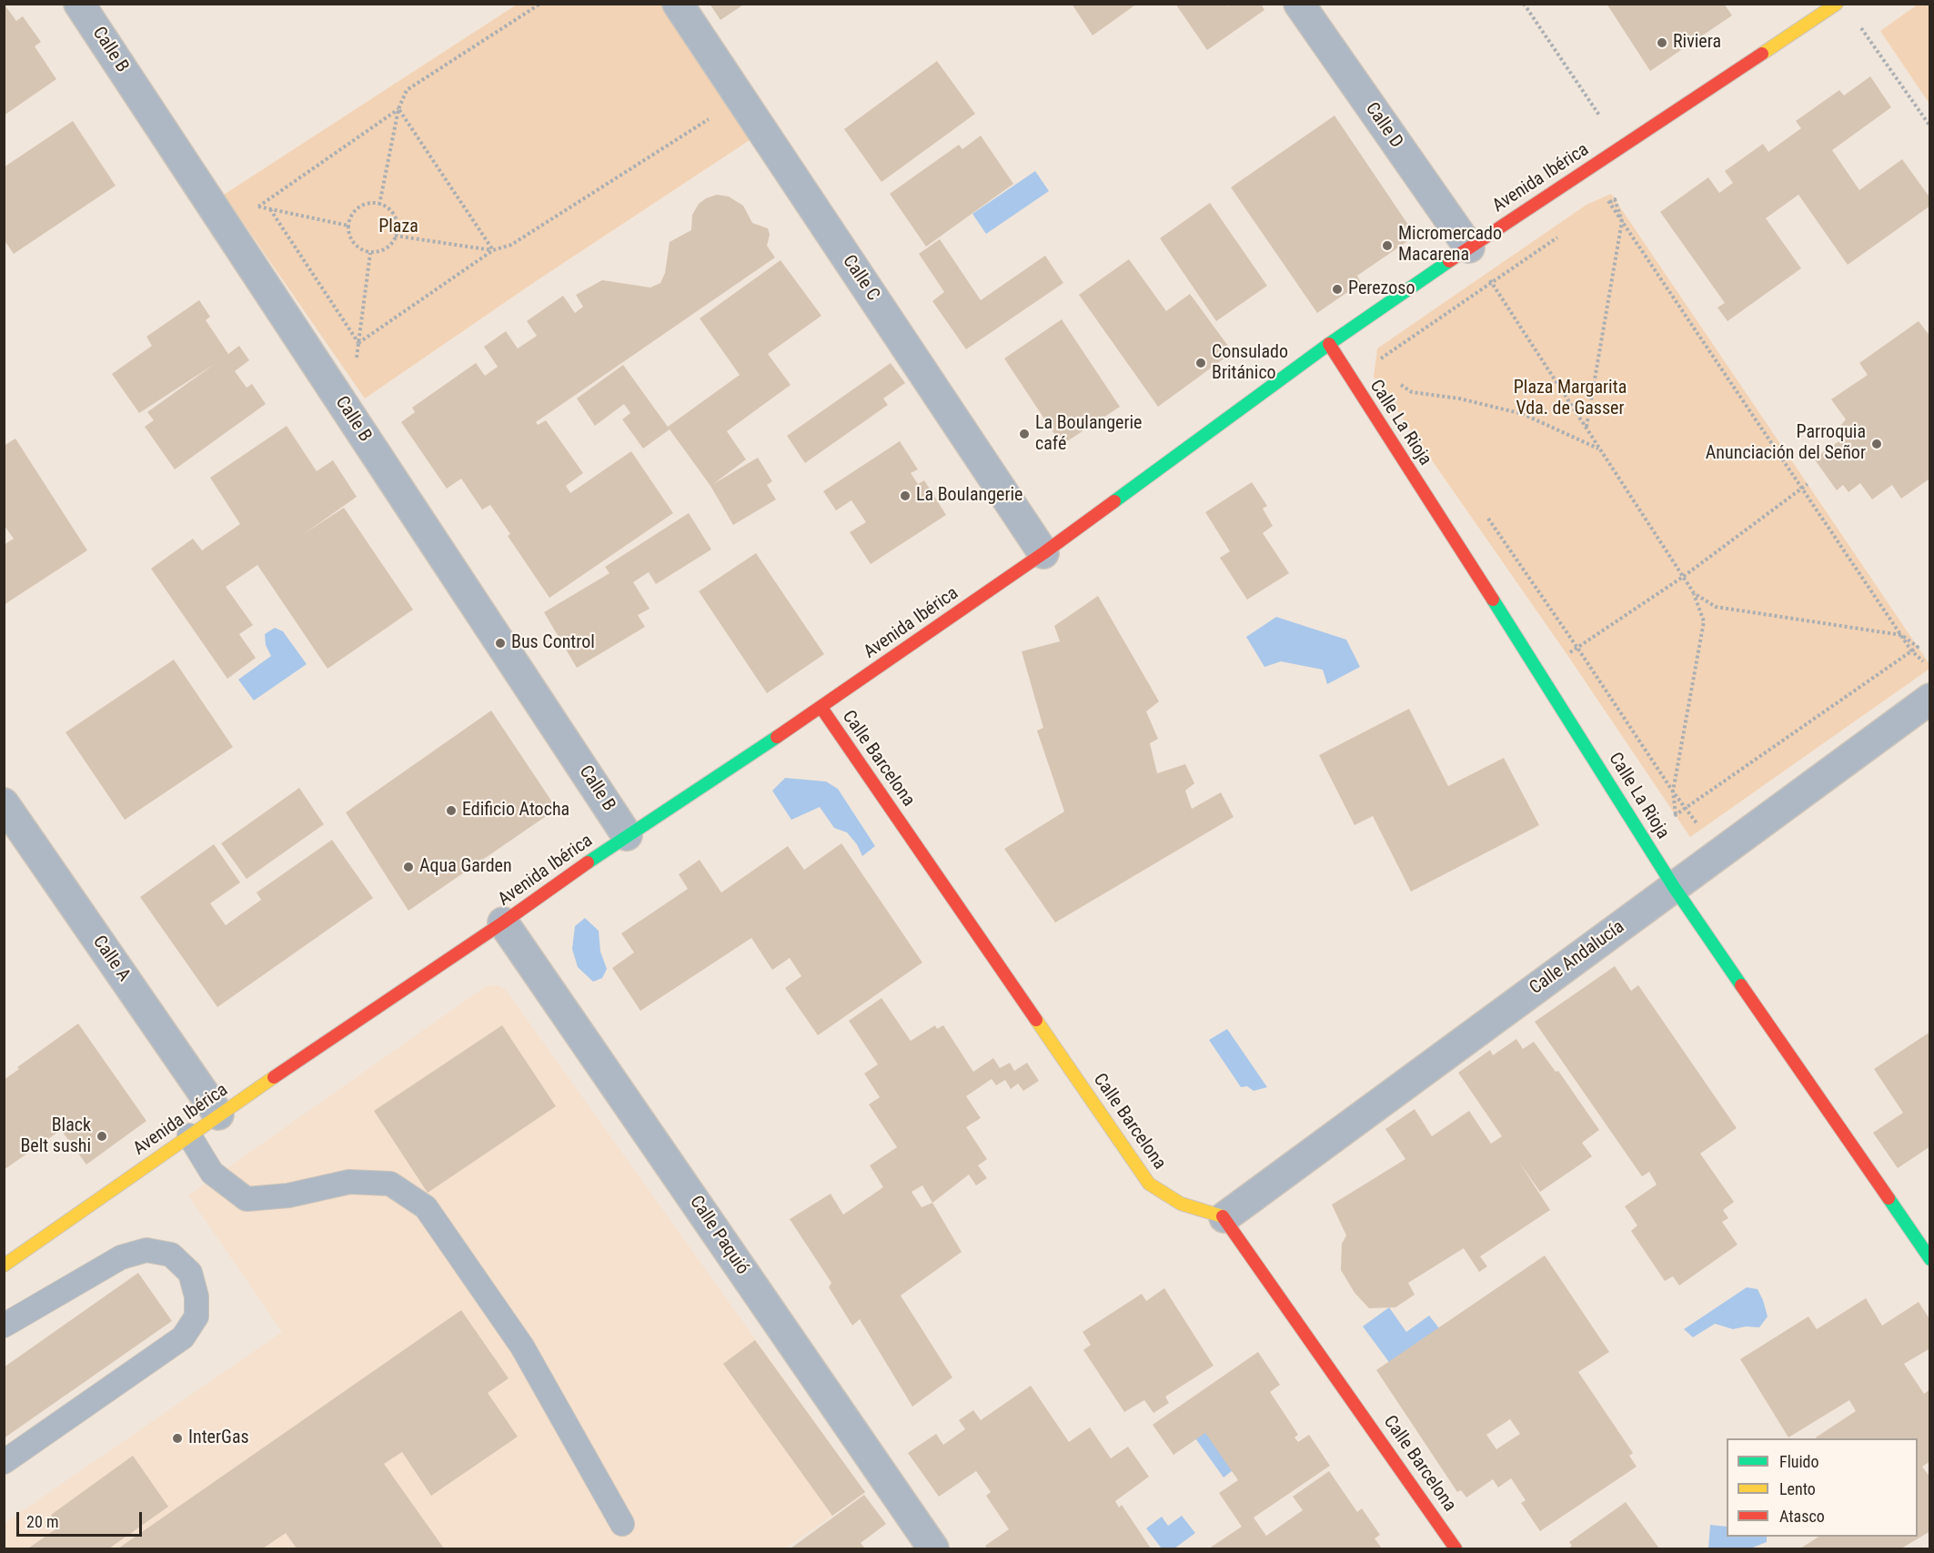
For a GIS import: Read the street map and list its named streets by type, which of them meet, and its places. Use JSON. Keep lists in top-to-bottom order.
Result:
{
  "streets": {
    "street": [
      "Calle B",
      "Calle D",
      "Avenida Ibérica",
      "Calle C",
      "Calle La Rioja",
      "Calle Barcelona",
      "Calle Andalucía",
      "Calle A",
      "Calle Paquió"
    ]
  },
  "crossings": [
    ["Calle B", "Avenida Ibérica"],
    ["Calle D", "Avenida Ibérica"],
    ["Avenida Ibérica", "Calle C"],
    ["Avenida Ibérica", "Calle La Rioja"],
    ["Avenida Ibérica", "Calle Barcelona"],
    ["Avenida Ibérica", "Calle A"],
    ["Avenida Ibérica", "Calle Paquió"],
    ["Calle La Rioja", "Calle Andalucía"],
    ["Calle Barcelona", "Calle Andalucía"]
  ],
  "parks": ["Plaza", "Plaza Margarita Vda. de Gasser"],
  "places": [
    "Riviera",
    "Micromercado Macarena",
    "Perezoso",
    "Consulado Británico",
    "La Boulangerie café",
    "Parroquia Anunciación del Señor",
    "La Boulangerie",
    "Bus Control",
    "Edificio Atocha",
    "Aqua Garden",
    "Black Belt sushi",
    "InterGas"
  ],
  "legend": ["Fluido", "Lento", "Atasco"],
  "scale_bar": "20 m"
}
